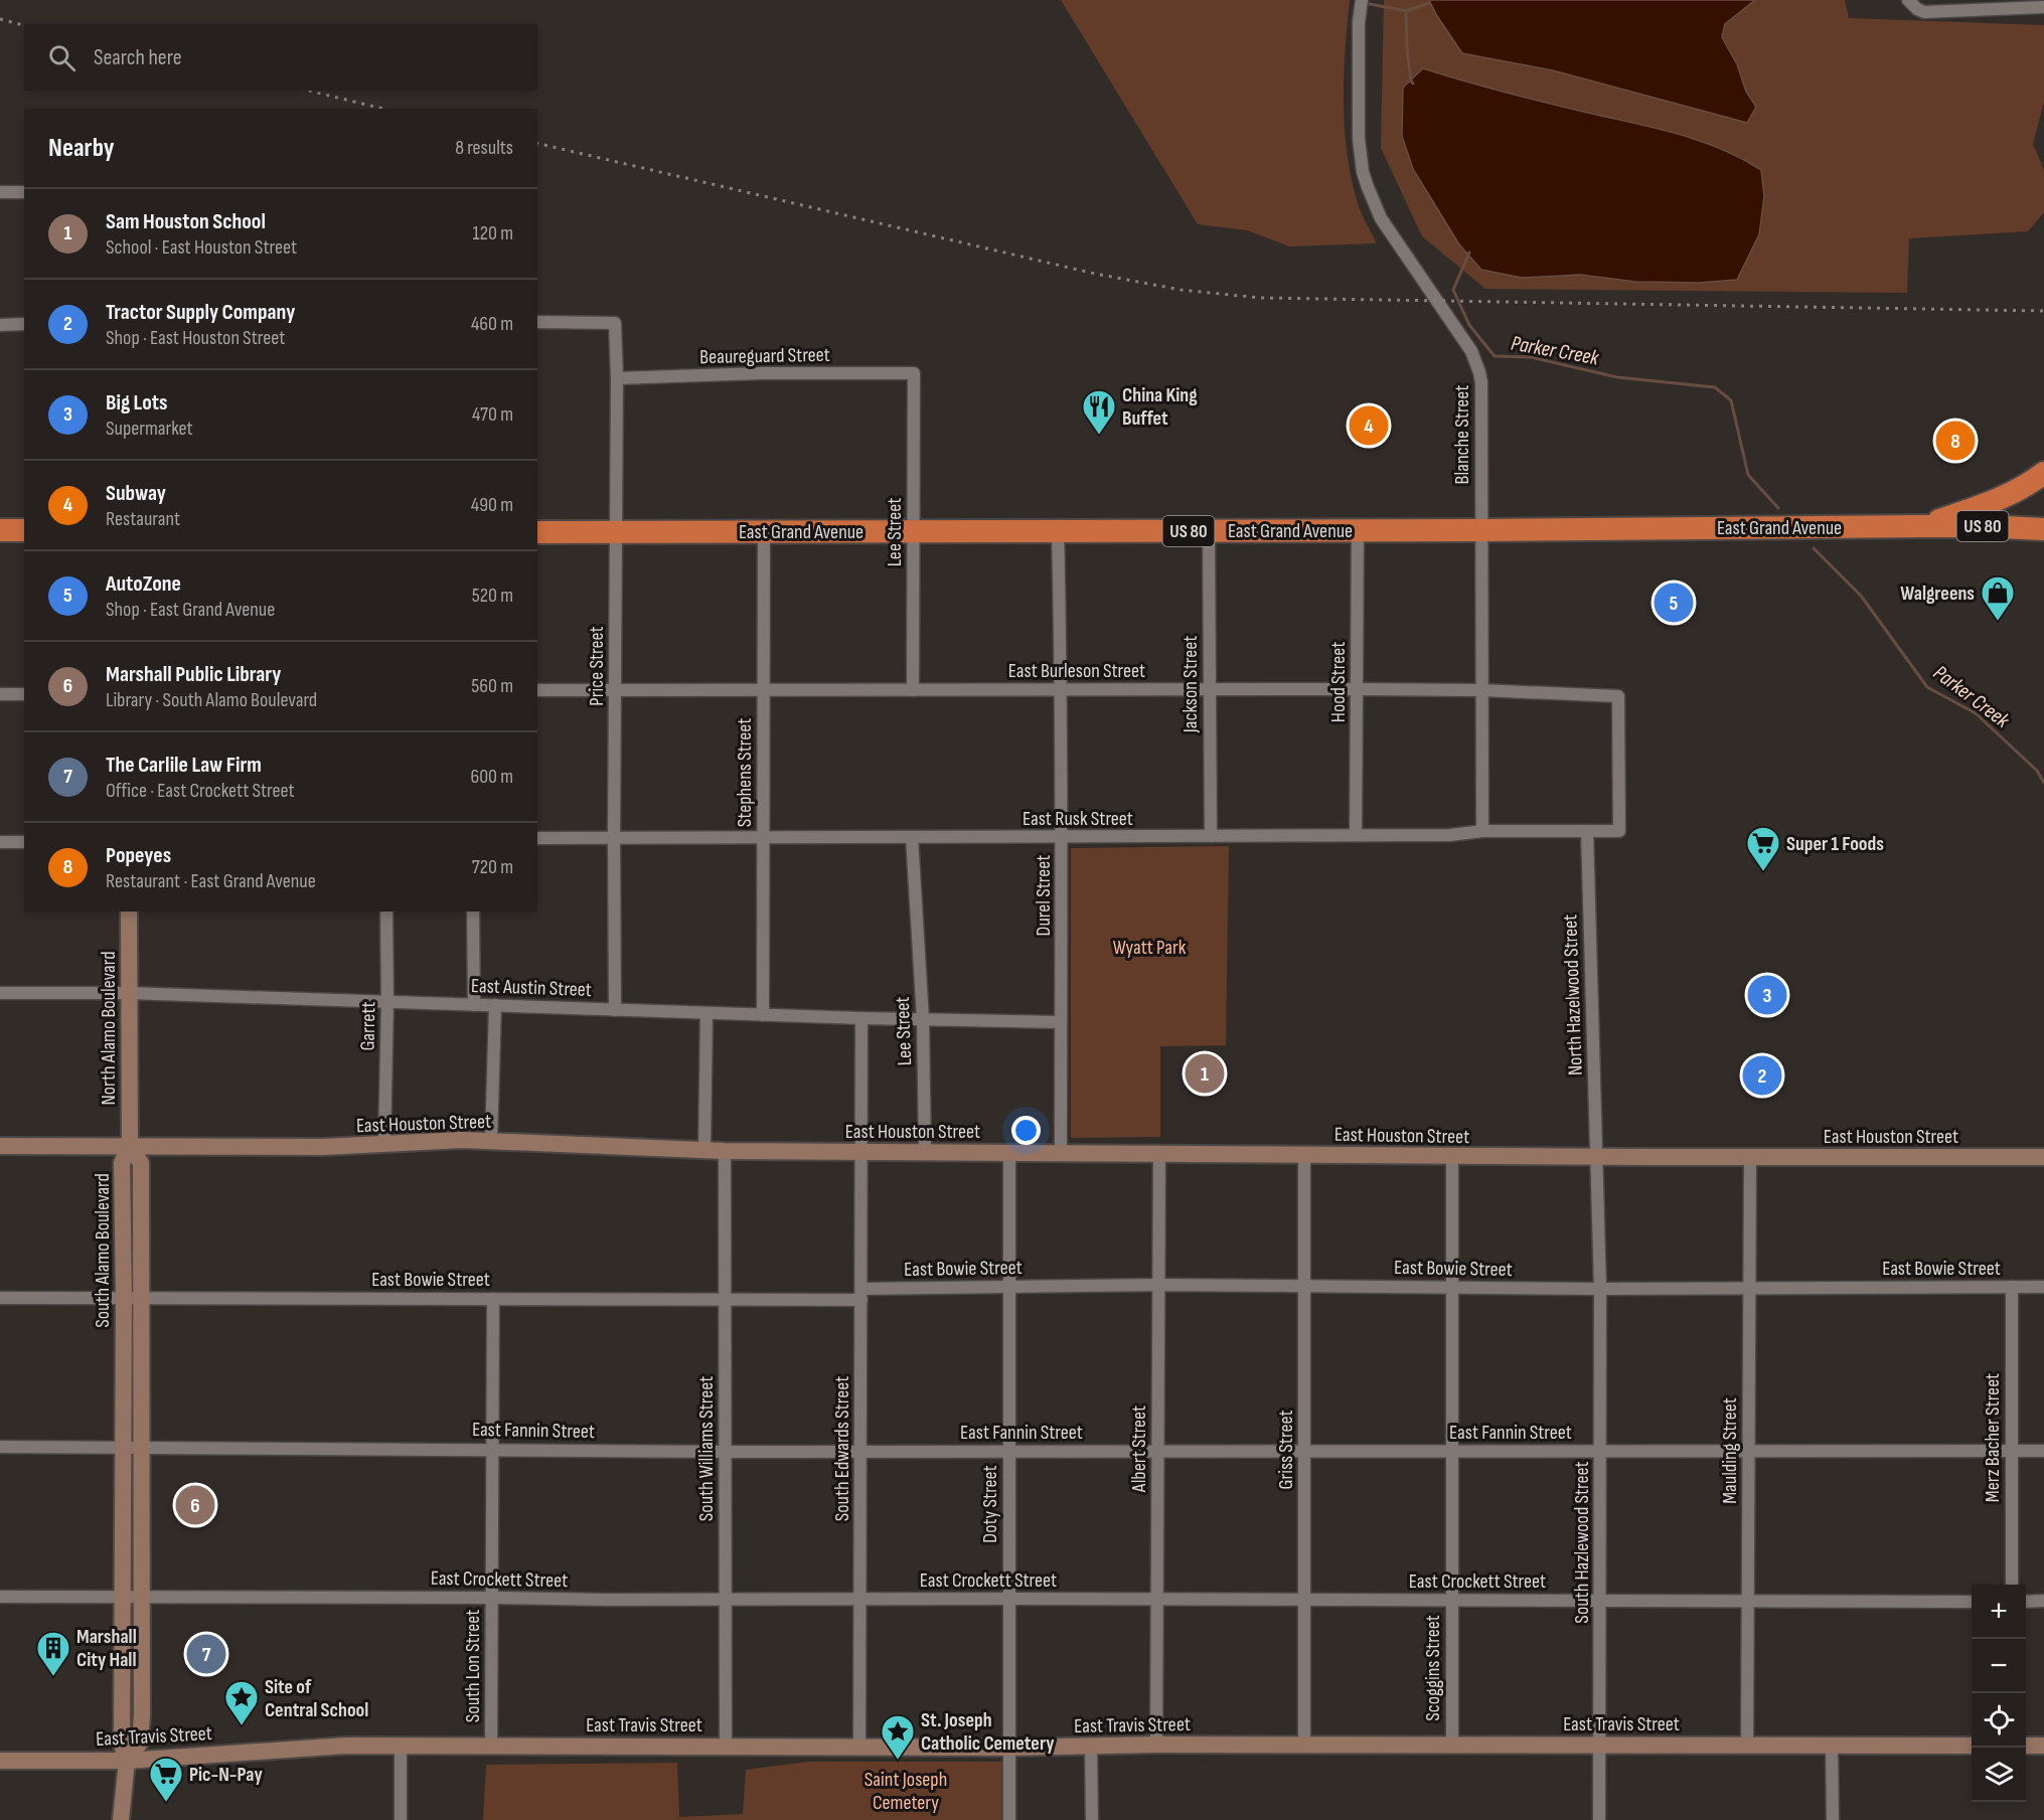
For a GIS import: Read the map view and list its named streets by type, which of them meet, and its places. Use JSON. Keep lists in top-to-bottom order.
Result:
{
  "streets": {
    "highway": ["US 80", "East Grand Avenue"],
    "street": [
      "Beaureguard Street",
      "Blanche Street",
      "Lee Street",
      "Price Street",
      "East Burleson Street",
      "Hood Street",
      "Jackson Street",
      "Stephens Street",
      "East Rusk Street",
      "Durel Street",
      "East Austin Street",
      "North Hazelwood Street",
      "Garrett",
      "North Alamo Boulevard",
      "East Houston Street",
      "South Alamo Boulevard",
      "East Bowie Street",
      "East Fannin Street",
      "Merz Bacher Street",
      "South Williams Street",
      "South Edwards Street",
      "Albert Street",
      "Griss Street",
      "Maulding Street",
      "Doty Street",
      "South Hazlewood Street",
      "East Crockett Street",
      "South Lon Street",
      "Scoggins Street",
      "East Travis Street"
    ]
  },
  "crossings": [
    ["Beaureguard Street", "Lee Street"],
    ["Beaureguard Street", "Price Street"],
    ["Blanche Street", "East Grand Avenue"],
    ["Blanche Street", "East Burleson Street"],
    ["Blanche Street", "East Rusk Street"],
    ["East Grand Avenue", "Lee Street"],
    ["East Grand Avenue", "Price Street"],
    ["East Grand Avenue", "Hood Street"],
    ["East Grand Avenue", "Jackson Street"],
    ["East Grand Avenue", "Stephens Street"],
    ["East Grand Avenue", "Durel Street"],
    ["Lee Street", "East Burleson Street"],
    ["Lee Street", "East Rusk Street"],
    ["Lee Street", "East Austin Street"],
    ["Lee Street", "East Houston Street"],
    ["Price Street", "East Burleson Street"],
    ["Price Street", "East Rusk Street"],
    ["Price Street", "East Austin Street"],
    ["East Burleson Street", "Hood Street"],
    ["East Burleson Street", "Jackson Street"],
    ["East Burleson Street", "Stephens Street"],
    ["East Burleson Street", "East Rusk Street"],
    ["East Burleson Street", "Durel Street"],
    ["Hood Street", "East Rusk Street"],
    ["Jackson Street", "East Rusk Street"],
    ["Stephens Street", "East Rusk Street"],
    ["Stephens Street", "East Austin Street"],
    ["East Rusk Street", "Durel Street"],
    ["East Rusk Street", "North Hazelwood Street"],
    ["Durel Street", "East Austin Street"],
    ["Durel Street", "East Houston Street"],
    ["East Austin Street", "Garrett"],
    ["East Austin Street", "North Alamo Boulevard"],
    ["East Austin Street", "South Edwards Street"],
    ["North Hazelwood Street", "East Houston Street"],
    ["North Hazelwood Street", "South Hazlewood Street"],
    ["Garrett", "East Houston Street"],
    ["North Alamo Boulevard", "East Houston Street"],
    ["North Alamo Boulevard", "South Alamo Boulevard"],
    ["East Houston Street", "South Alamo Boulevard"],
    ["East Houston Street", "South Williams Street"],
    ["East Houston Street", "South Edwards Street"],
    ["East Houston Street", "Albert Street"],
    ["East Houston Street", "Griss Street"],
    ["East Houston Street", "Maulding Street"],
    ["East Houston Street", "Doty Street"],
    ["East Houston Street", "South Hazlewood Street"],
    ["East Houston Street", "Scoggins Street"],
    ["South Alamo Boulevard", "East Bowie Street"],
    ["South Alamo Boulevard", "East Fannin Street"],
    ["South Alamo Boulevard", "East Crockett Street"],
    ["South Alamo Boulevard", "East Travis Street"],
    ["East Bowie Street", "Merz Bacher Street"],
    ["East Bowie Street", "South Williams Street"],
    ["East Bowie Street", "South Edwards Street"],
    ["East Bowie Street", "Albert Street"],
    ["East Bowie Street", "Griss Street"],
    ["East Bowie Street", "Maulding Street"],
    ["East Bowie Street", "Doty Street"],
    ["East Bowie Street", "South Hazlewood Street"],
    ["East Bowie Street", "South Lon Street"],
    ["East Bowie Street", "Scoggins Street"],
    ["East Fannin Street", "Merz Bacher Street"],
    ["East Fannin Street", "South Williams Street"],
    ["East Fannin Street", "South Edwards Street"],
    ["East Fannin Street", "Albert Street"],
    ["East Fannin Street", "Griss Street"],
    ["East Fannin Street", "Maulding Street"],
    ["East Fannin Street", "Doty Street"],
    ["East Fannin Street", "South Hazlewood Street"],
    ["East Fannin Street", "South Lon Street"],
    ["East Fannin Street", "Scoggins Street"],
    ["South Williams Street", "East Crockett Street"],
    ["South Williams Street", "East Travis Street"],
    ["South Edwards Street", "East Crockett Street"],
    ["South Edwards Street", "East Travis Street"],
    ["Albert Street", "East Crockett Street"],
    ["Albert Street", "East Travis Street"],
    ["Griss Street", "East Crockett Street"],
    ["Griss Street", "East Travis Street"],
    ["Maulding Street", "East Crockett Street"],
    ["Maulding Street", "East Travis Street"],
    ["Doty Street", "East Crockett Street"],
    ["Doty Street", "East Travis Street"],
    ["South Hazlewood Street", "East Crockett Street"],
    ["South Hazlewood Street", "East Travis Street"],
    ["East Crockett Street", "South Lon Street"],
    ["East Crockett Street", "Scoggins Street"],
    ["South Lon Street", "East Travis Street"],
    ["Scoggins Street", "East Travis Street"]
  ],
  "water": ["Parker Creek"],
  "parks": ["Wyatt Park", "Saint Joseph Cemetery"],
  "places": {
    "restaurant": ["China King Buffet"],
    "shop": ["Walgreens"],
    "supermarket": ["Super 1 Foods", "Pic-N-Pay"],
    "building": ["Marshall City Hall"],
    "place": ["Site of Central School", "St. Joseph Catholic Cemetery"]
  },
  "page": {
    "search": "Search here",
    "heading": ["Nearby", "8 results"],
    "list": [
      {
        "mark": "1",
        "name": "Sam Houston School",
        "note": "School · East Houston Street",
        "value": "120 m"
      },
      {
        "mark": "2",
        "name": "Tractor Supply Company",
        "note": "Shop · East Houston Street",
        "value": "460 m"
      },
      {
        "mark": "3",
        "name": "Big Lots",
        "note": "Supermarket",
        "value": "470 m"
      },
      {
        "mark": "4",
        "name": "Subway",
        "note": "Restaurant",
        "value": "490 m"
      },
      {
        "mark": "5",
        "name": "AutoZone",
        "note": "Shop · East Grand Avenue",
        "value": "520 m"
      },
      {
        "mark": "6",
        "name": "Marshall Public Library",
        "note": "Library · South Alamo Boulevard",
        "value": "560 m"
      },
      {
        "mark": "7",
        "name": "The Carlile Law Firm",
        "note": "Office · East Crockett Street",
        "value": "600 m"
      },
      {
        "mark": "8",
        "name": "Popeyes",
        "note": "Restaurant · East Grand Avenue",
        "value": "720 m"
      }
    ],
    "pins": [
      "4",
      "8",
      "5",
      "3",
      "1",
      "2",
      "6",
      "7"
    ],
    "map_buttons": ["+", "−"]
  }
}
